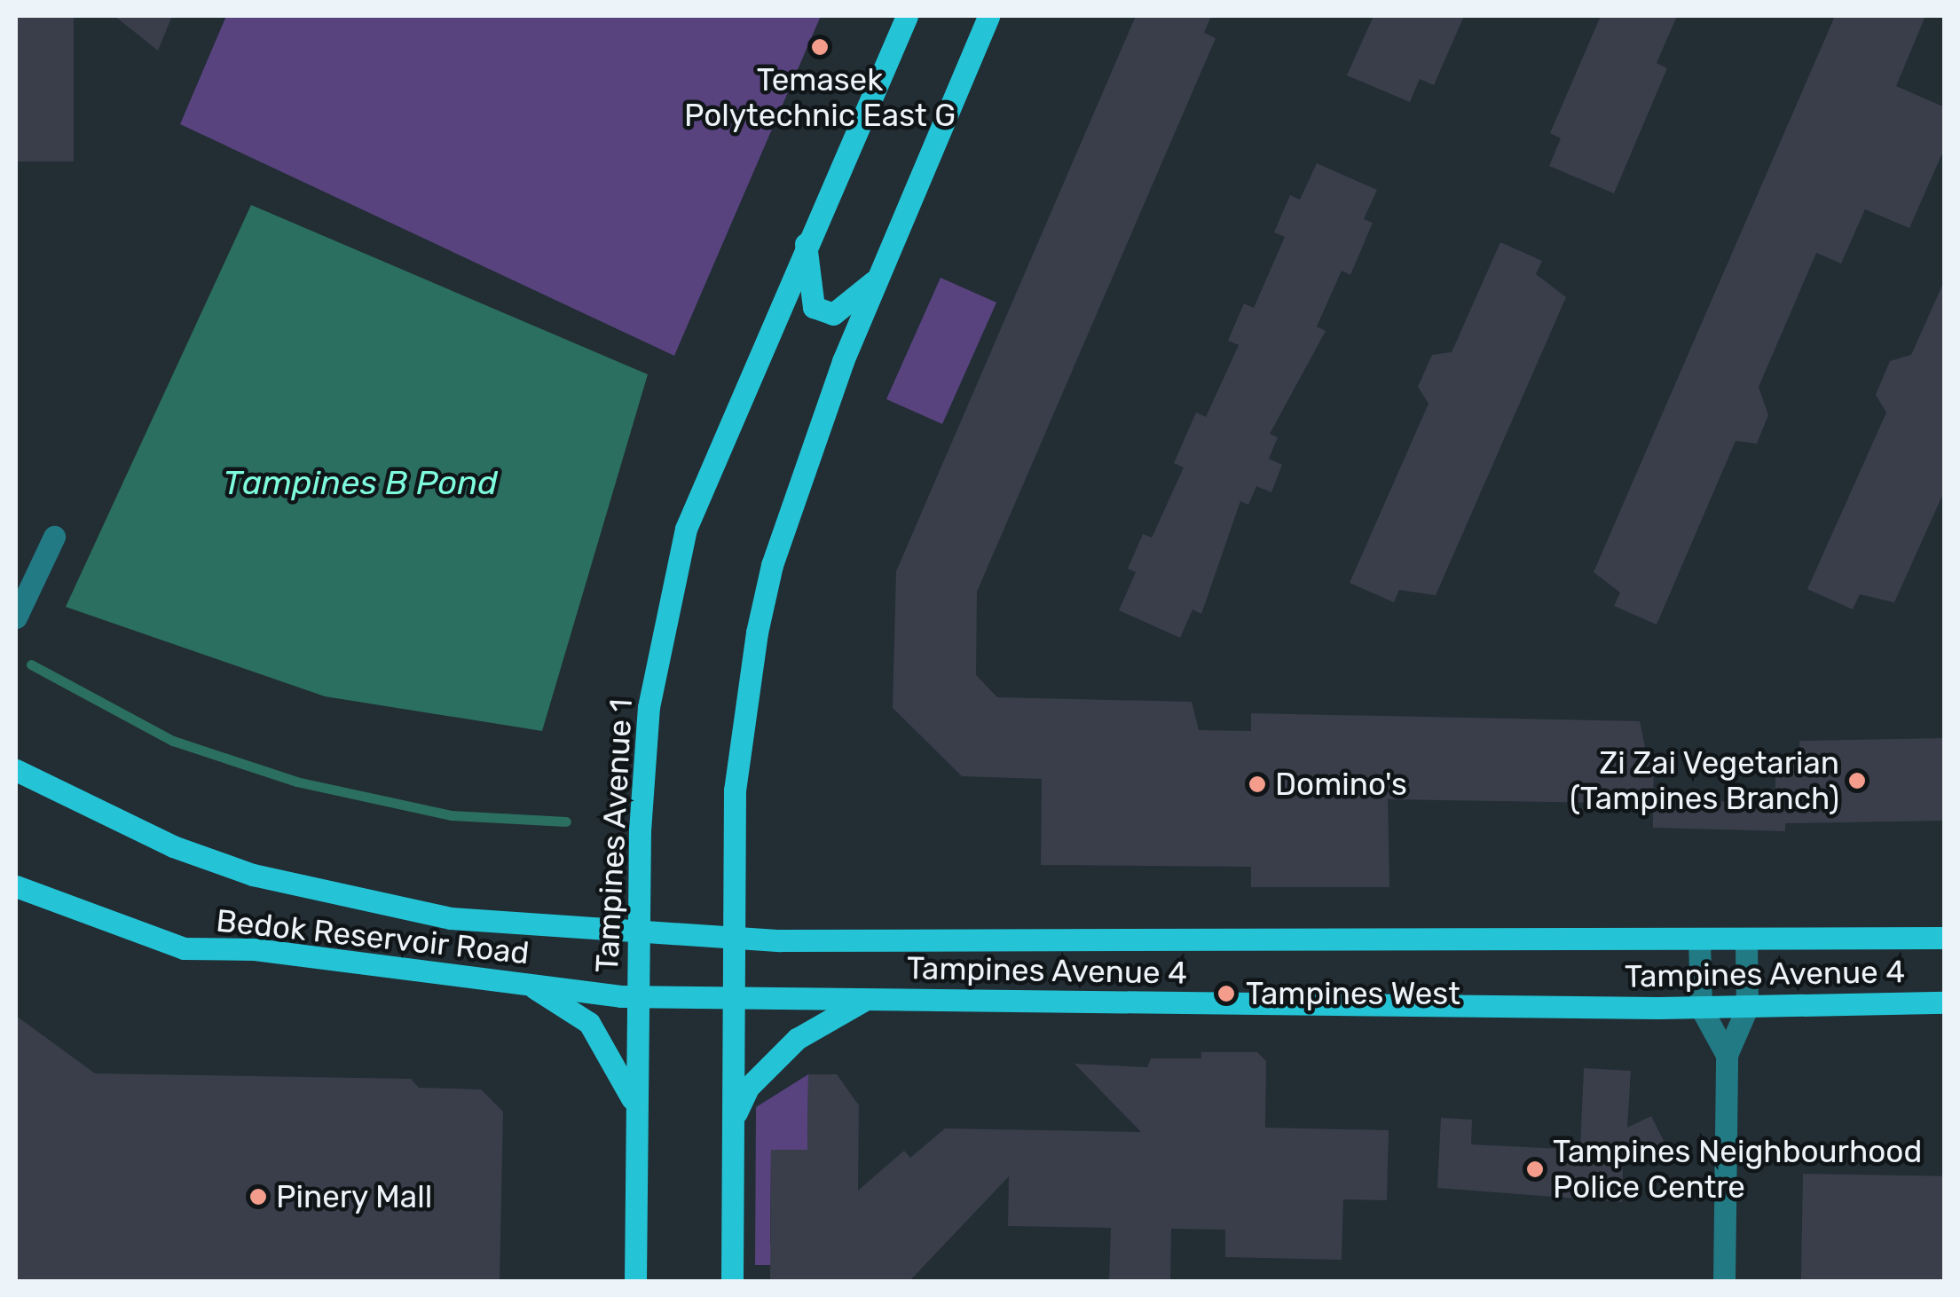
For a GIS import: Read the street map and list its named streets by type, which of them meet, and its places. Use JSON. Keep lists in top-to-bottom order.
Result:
{
  "streets": {
    "main road": ["Tampines Avenue 1", "Bedok Reservoir Road", "Tampines Avenue 4"]
  },
  "crossings": [
    ["Tampines Avenue 1", "Bedok Reservoir Road"],
    ["Bedok Reservoir Road", "Tampines Avenue 4"]
  ],
  "water": ["Tampines B Pond"],
  "places": [
    "Temasek Polytechnic East G",
    "Zi Zai Vegetarian (Tampines Branch)",
    "Domino's",
    "Tampines West",
    "Tampines Neighbourhood Police Centre",
    "Pinery Mall"
  ]
}
